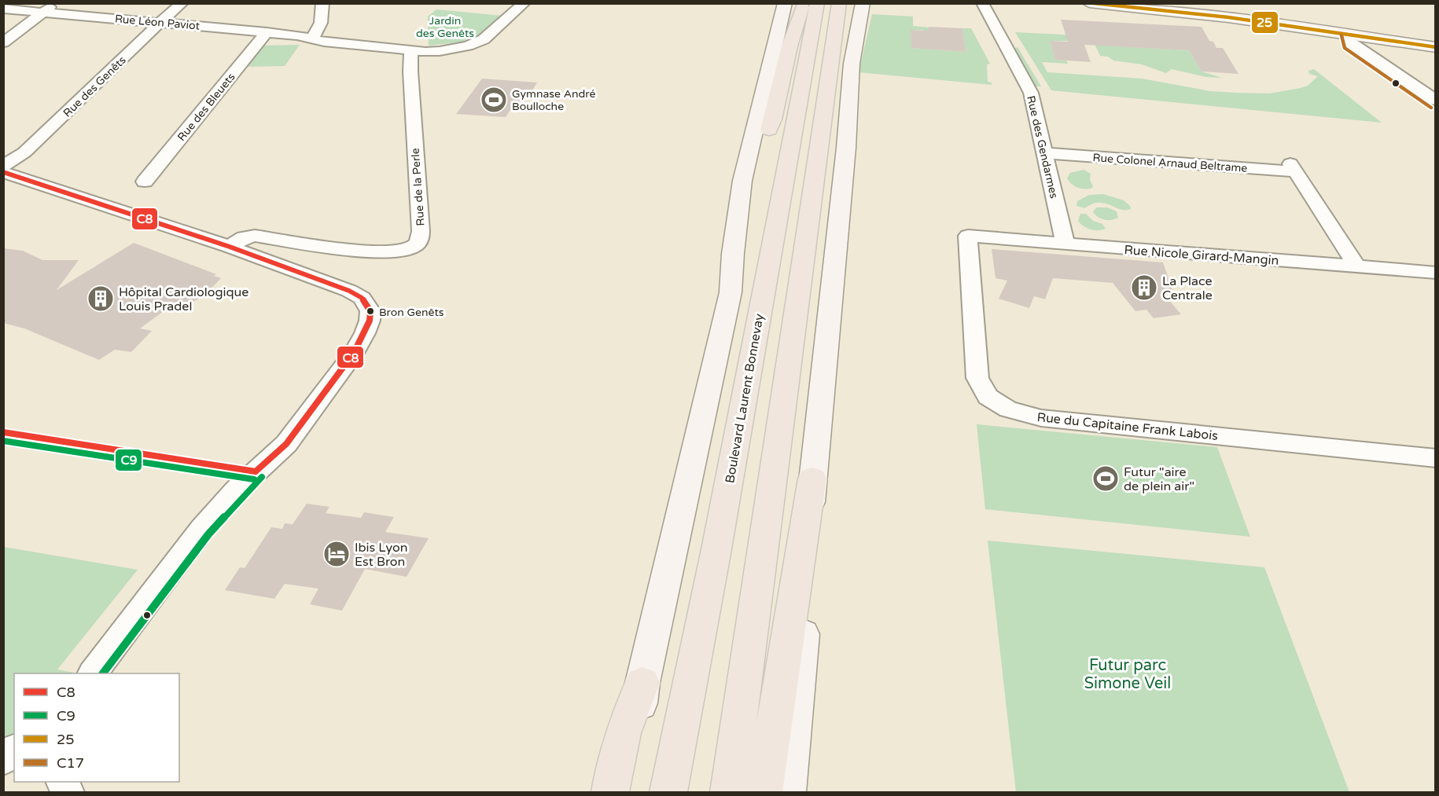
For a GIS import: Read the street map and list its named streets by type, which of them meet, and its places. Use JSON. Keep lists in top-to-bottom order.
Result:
{
  "streets": {
    "highway": ["Boulevard Laurent Bonnevay"],
    "street": [
      "Rue Léon Paviot",
      "Rue des Genêts",
      "Rue des Bleuets",
      "Rue des Gendarmes",
      "Rue Colonel Arnaud Beltrame",
      "Rue de la Perle",
      "Rue Nicole Girard-Mangin",
      "Rue du Capitaine Frank Labois"
    ]
  },
  "crossings": [
    ["Rue Léon Paviot", "Rue des Genêts"],
    ["Rue Léon Paviot", "Rue des Bleuets"],
    ["Rue Léon Paviot", "Rue de la Perle"],
    ["Rue des Gendarmes", "Rue Colonel Arnaud Beltrame"],
    ["Rue des Gendarmes", "Rue Nicole Girard-Mangin"],
    ["Rue Colonel Arnaud Beltrame", "Rue Nicole Girard-Mangin"],
    ["Rue Nicole Girard-Mangin", "Rue du Capitaine Frank Labois"]
  ],
  "parks": ["Jardin des Genêts", "Futur parc Simone Veil"],
  "places": {
    "sports": ["Gymnase André Boulloche", "Futur \"aire de plein air\""],
    "building": ["La Place Centrale", "Hôpital Cardiologique Louis Pradel"],
    "other": ["Bron Genêts"],
    "hotel": ["Ibis Lyon Est Bron"]
  },
  "lines": [
    "transit line 25",
    "transit line C17",
    "transit line C8",
    "transit line C9"
  ],
  "legend": [
    "C8",
    "C9",
    "25",
    "C17"
  ]
}
